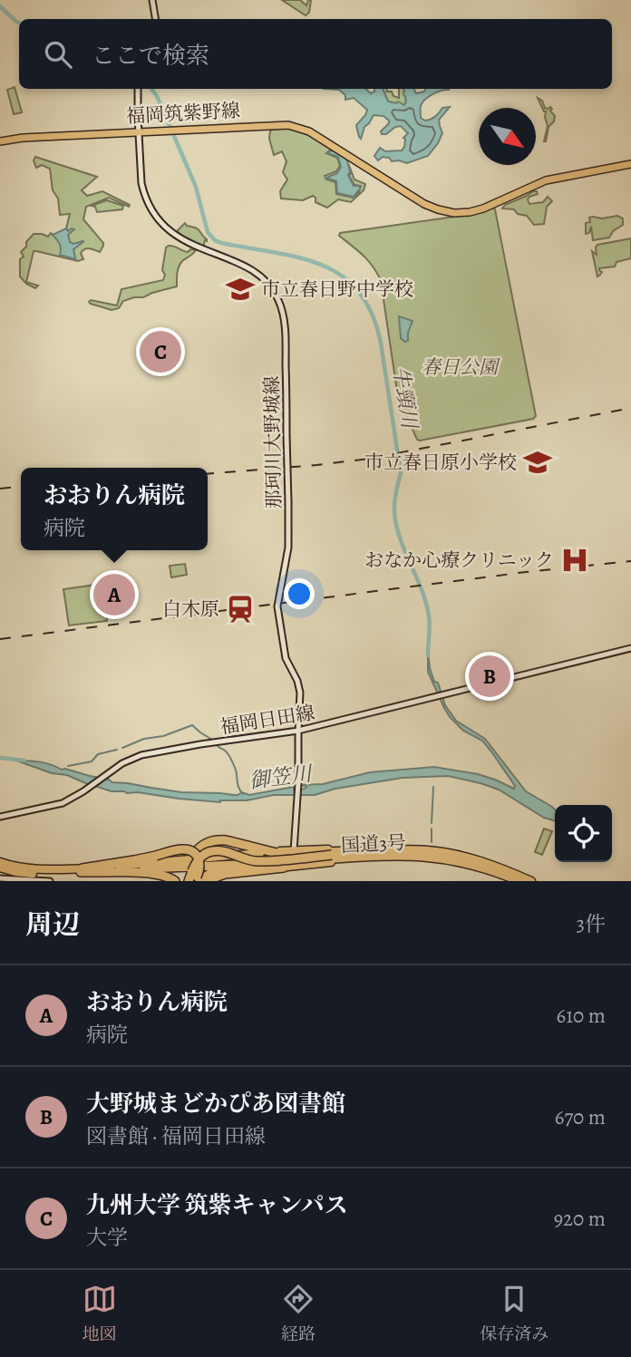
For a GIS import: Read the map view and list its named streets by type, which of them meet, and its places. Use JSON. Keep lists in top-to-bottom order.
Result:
{
  "streets": {
    "highway": ["国道3号"],
    "main road": ["福岡筑紫野線", "那珂川大野城線", "福岡日田線"]
  },
  "crossings": [
    ["福岡筑紫野線", "那珂川大野城線"],
    ["那珂川大野城線", "福岡日田線"],
    ["那珂川大野城線", "国道3号"]
  ],
  "water": ["牛頸川", "御笠川"],
  "parks": ["春日公園"],
  "places": {
    "school or university": ["市立春日野中学校", "市立春日原小学校"],
    "hospital": ["おなか心療クリニック"],
    "station": ["白木原"]
  },
  "north": "bottom right",
  "page": {
    "search": "ここで検索",
    "pins": ["C", "A", "B"],
    "popup": ["おおりん病院", "病院"],
    "heading": ["周辺", "3件"],
    "list": [
      {
        "mark": "A",
        "name": "おおりん病院",
        "note": "病院",
        "value": "610 m"
      },
      {
        "mark": "B",
        "name": "大野城まどかぴあ図書館",
        "note": "図書館 · 福岡日田線",
        "value": "670 m"
      },
      {
        "mark": "C",
        "name": "九州大学 筑紫キャンパス",
        "note": "大学",
        "value": "920 m"
      }
    ],
    "nav": ["地図", "経路", "保存済み"]
  }
}
